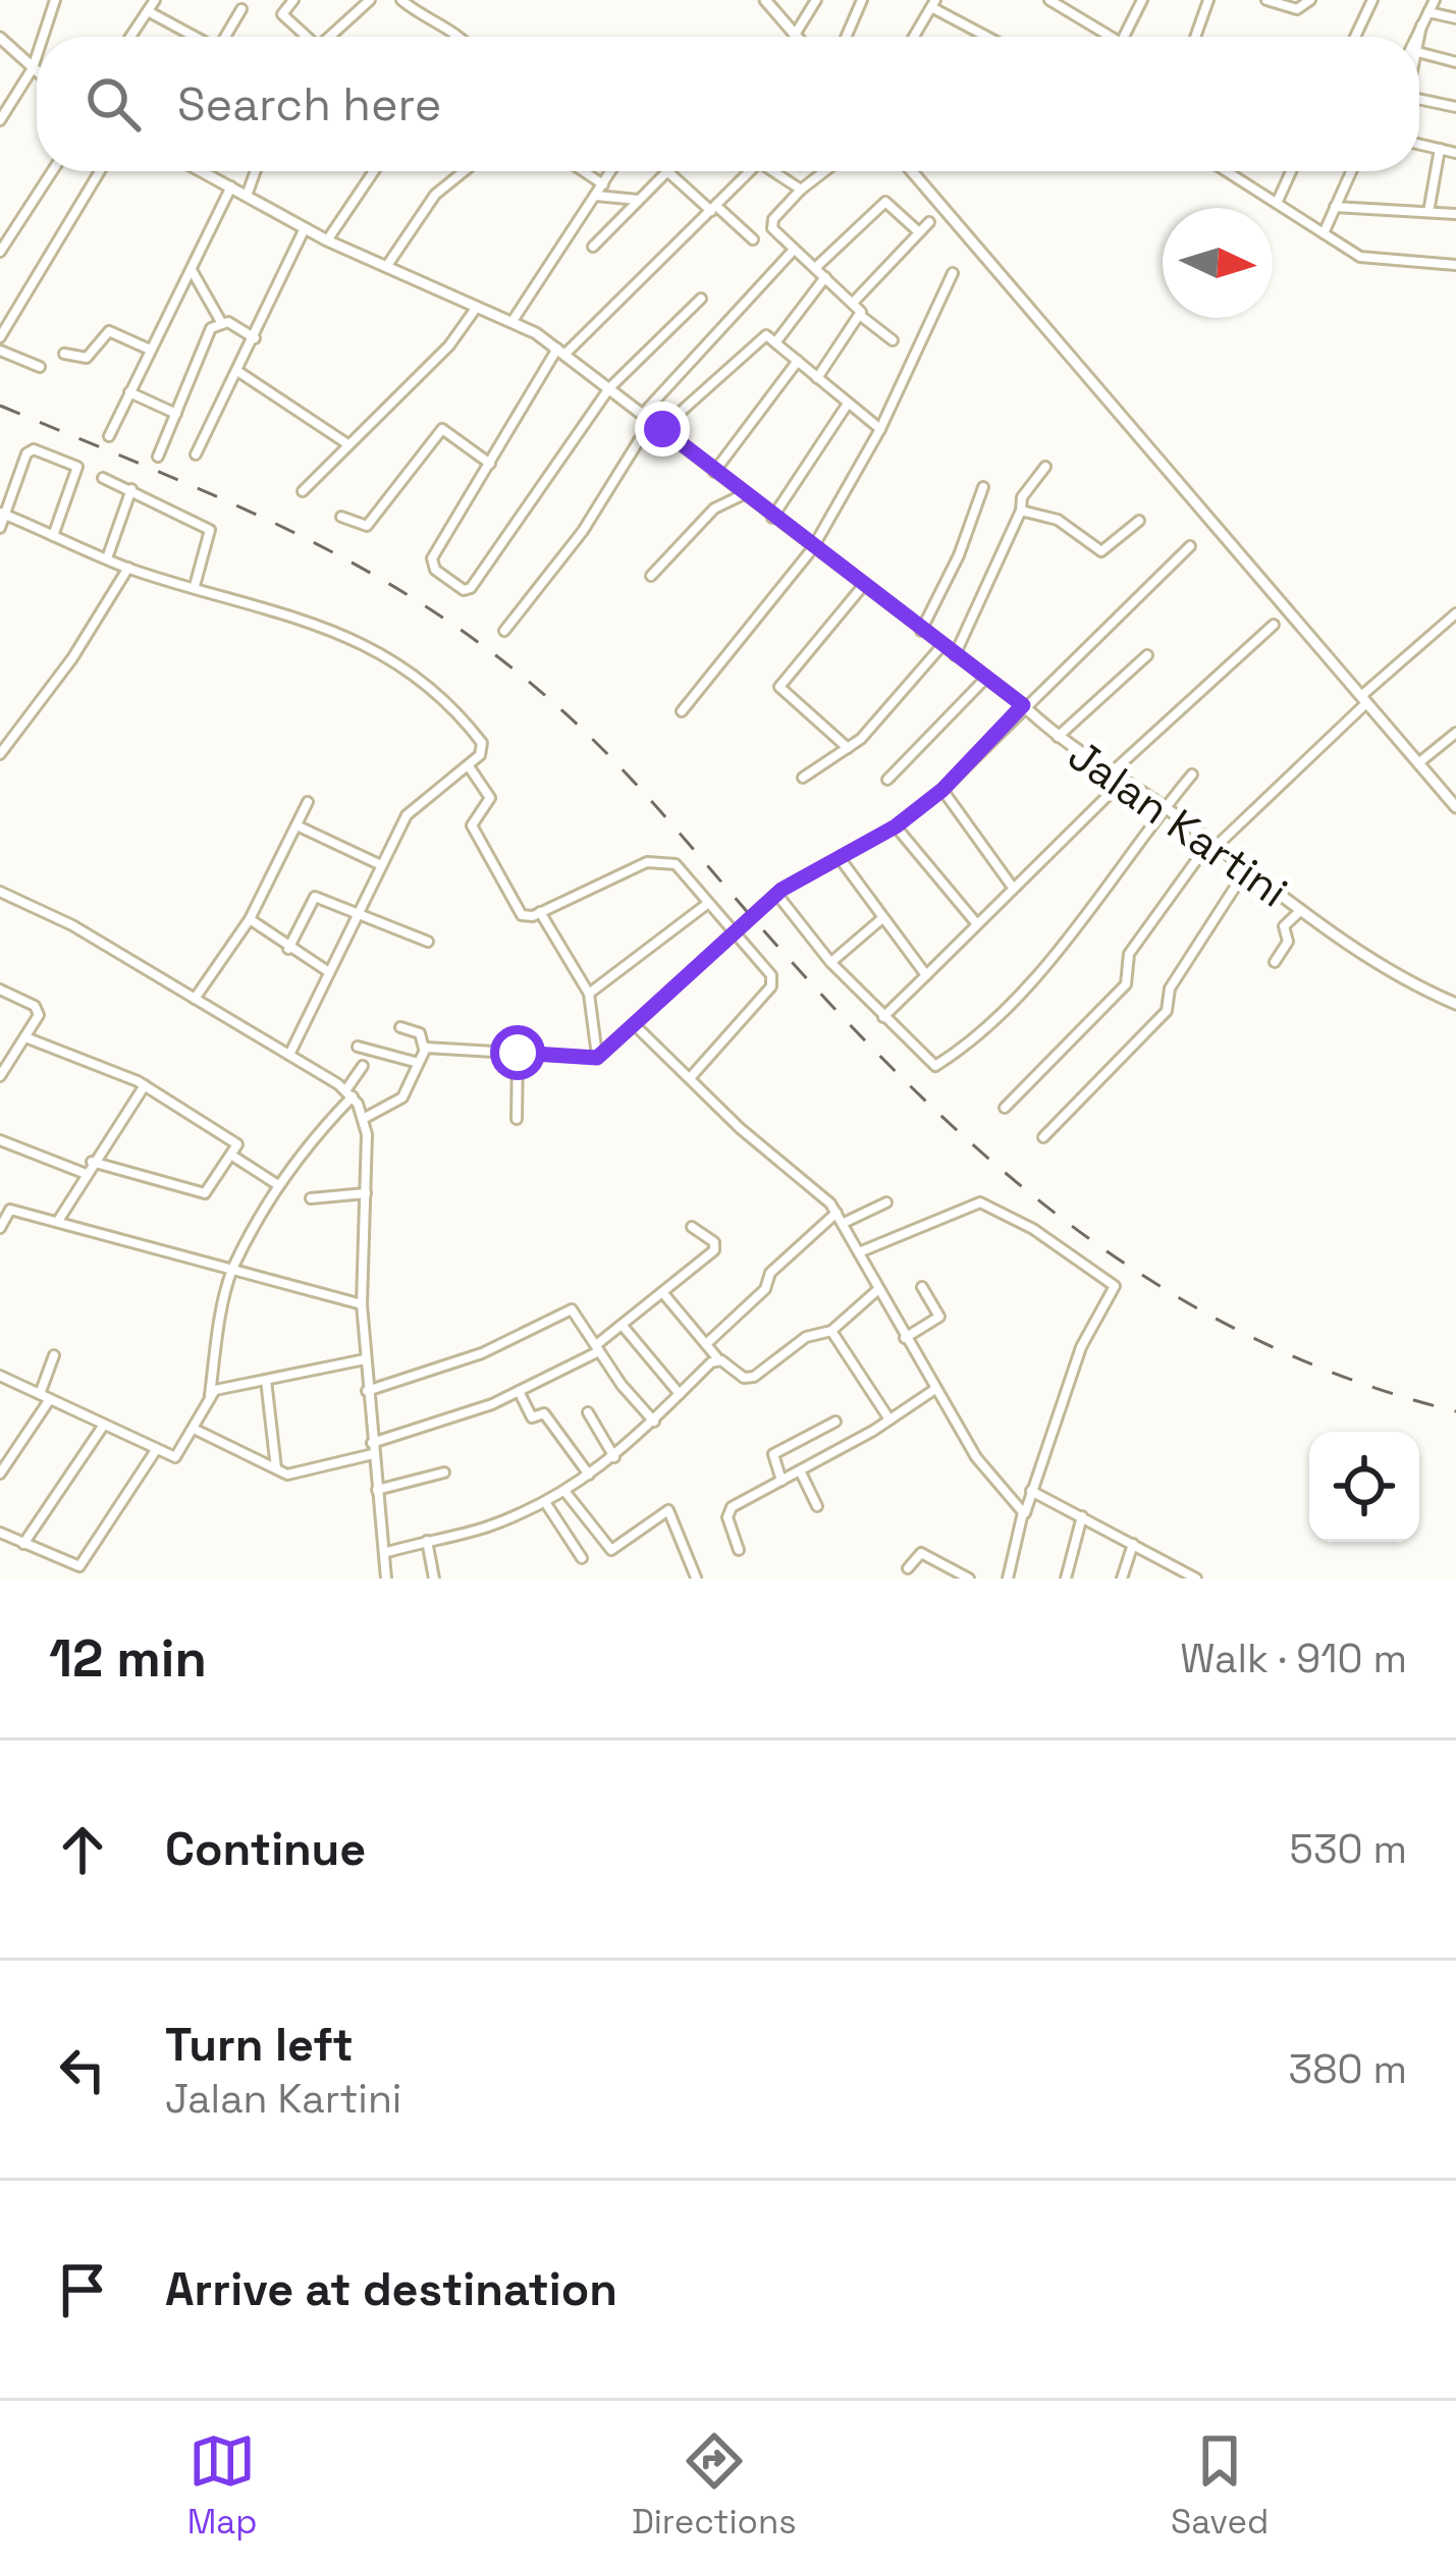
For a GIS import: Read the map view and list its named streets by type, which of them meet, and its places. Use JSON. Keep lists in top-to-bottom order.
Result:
{
  "streets": {
    "street": ["Jalan Kartini"]
  },
  "north": "right",
  "page": {
    "search": "Search here",
    "heading": ["12 min", "Walk · 910 m"],
    "list": [
      ["Continue", "530 m"],
      ["Turn left", "Jalan Kartini", "380 m"],
      "Arrive at destination"
    ],
    "nav": ["Map", "Directions", "Saved"]
  }
}
